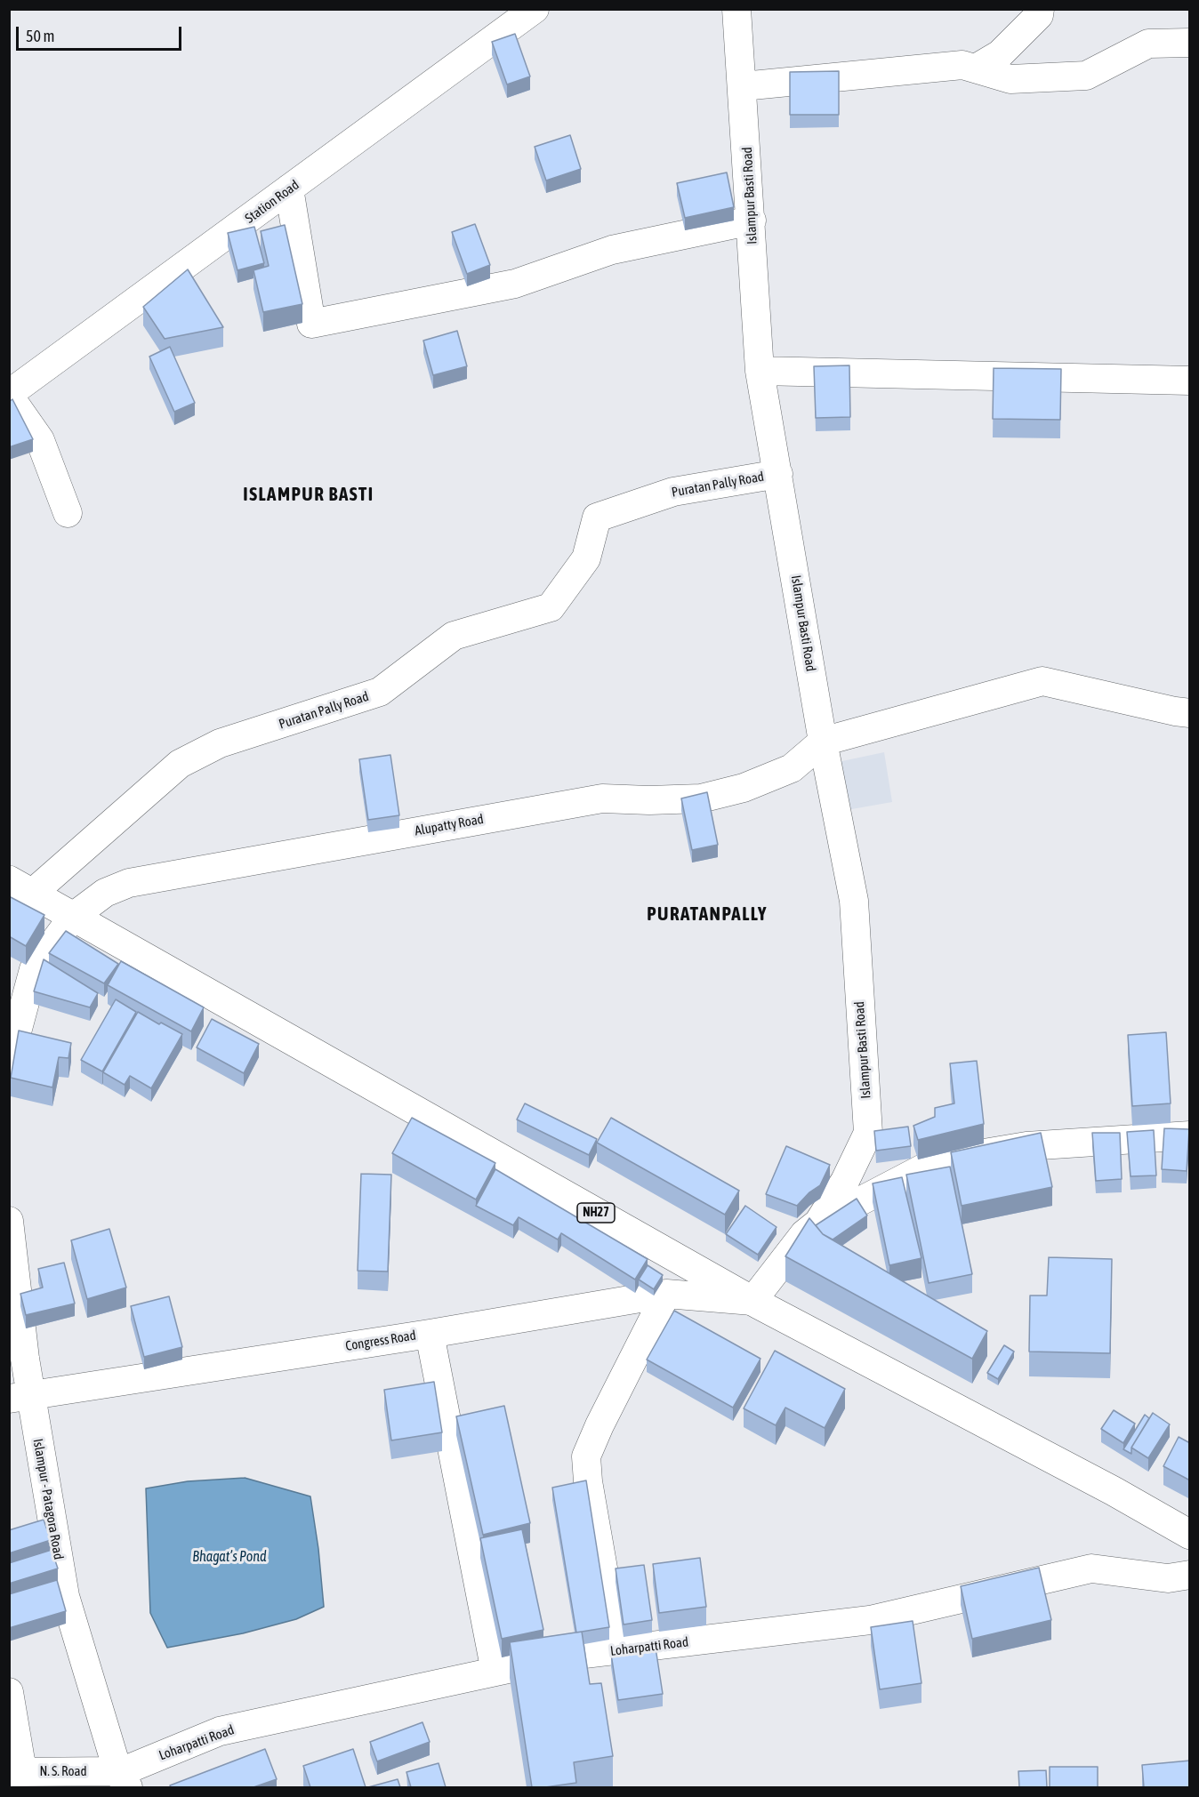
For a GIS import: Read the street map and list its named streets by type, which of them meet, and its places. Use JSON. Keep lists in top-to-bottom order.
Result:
{
  "streets": {
    "main road": ["NH27"],
    "street": [
      "Islampur Basti Road",
      "Station Road",
      "Puratan Pally Road",
      "Alupatty Road",
      "Congress Road",
      "Islampur - Patagora Road",
      "Loharpatti Road",
      "N. S. Road"
    ]
  },
  "crossings": [
    ["Islampur Basti Road", "Puratan Pally Road"],
    ["Islampur Basti Road", "Alupatty Road"],
    ["Puratan Pally Road", "NH27"],
    ["Alupatty Road", "NH27"],
    ["NH27", "Congress Road"],
    ["Congress Road", "Islampur - Patagora Road"],
    ["Islampur - Patagora Road", "Loharpatti Road"],
    ["Islampur - Patagora Road", "N. S. Road"],
    ["Loharpatti Road", "N. S. Road"]
  ],
  "districts": ["ISLAMPUR BASTI", "PURATANPALLY"],
  "water": ["Bhagat’s Pond"],
  "scale_bar": "50 m"
}
